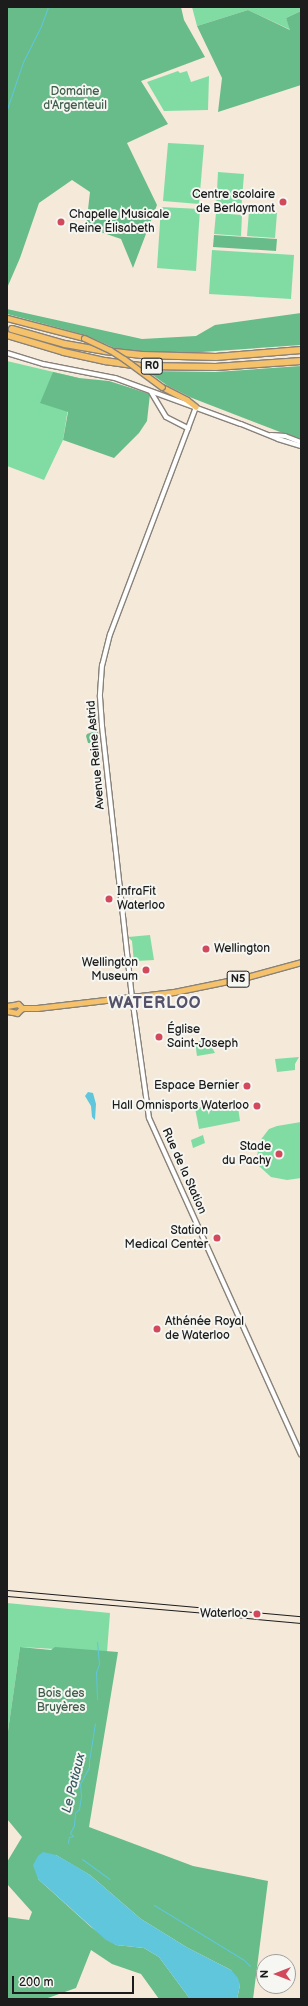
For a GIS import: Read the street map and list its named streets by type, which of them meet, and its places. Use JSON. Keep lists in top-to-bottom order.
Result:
{
  "streets": {
    "highway": ["R0"],
    "main road": ["N5"],
    "street": ["Avenue Reine Astrid", "Rue de la Station"]
  },
  "crossings": [
    ["Avenue Reine Astrid", "N5"],
    ["Avenue Reine Astrid", "Rue de la Station"],
    ["N5", "Rue de la Station"]
  ],
  "districts": ["WATERLOO"],
  "water": ["Le Patiaux"],
  "parks": ["Domaine d'Argenteuil", "Bois des Bruyères"],
  "places": [
    "Centre scolaire de Berlaymont",
    "Chapelle Musicale Reine Élisabeth",
    "InfraFit Waterloo",
    "Wellington",
    "Wellington Museum",
    "Église Saint-Joseph",
    "Espace Bernier",
    "Hall Omnisports Waterloo",
    "Stade du Pachy",
    "Station Medical Center",
    "Athénée Royal de Waterloo",
    "Waterloo"
  ],
  "scale_bar": "200 m",
  "north": "left"
}
